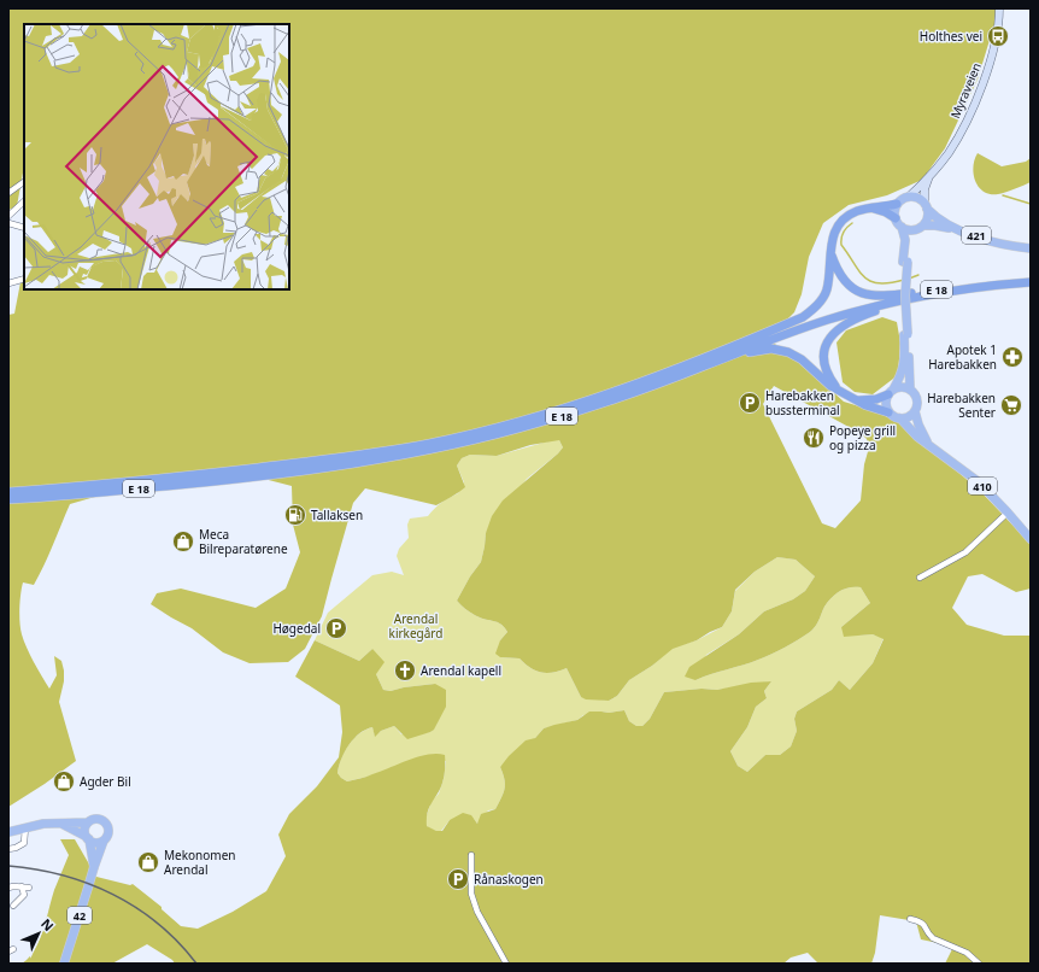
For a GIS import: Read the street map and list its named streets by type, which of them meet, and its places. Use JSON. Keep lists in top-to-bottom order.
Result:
{
  "streets": {
    "highway": ["E 18"],
    "main road": [
      "Myraveien",
      "421",
      "410",
      "42"
    ]
  },
  "crossings": [
    ["Myraveien", "421"],
    ["Myraveien", "E 18"],
    ["Myraveien", "410"],
    ["421", "E 18"],
    ["421", "410"],
    ["E 18", "410"]
  ],
  "parks": ["Arendal kirkegård"],
  "places": {
    "bus stop": ["Holthes vei"],
    "pharmacy": ["Apotek 1 Harebakken"],
    "parking": ["Harebakken bussterminal", "Høgedal", "Rånaskogen"],
    "supermarket": ["Harebakken Senter"],
    "restaurant": ["Popeye grill og pizza"],
    "fuel station": ["Tallaksen"],
    "shop": ["Meca Bilreparatørene", "Agder Bil", "Mekonomen Arendal"],
    "church": ["Arendal kapell"]
  },
  "north": "top right"
}
